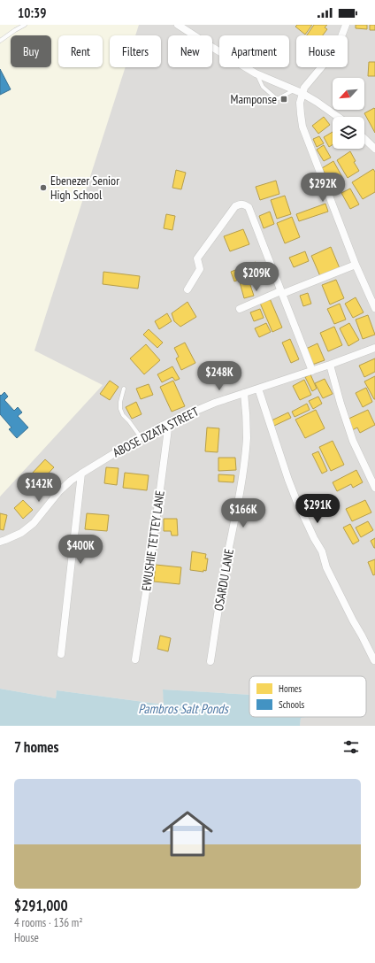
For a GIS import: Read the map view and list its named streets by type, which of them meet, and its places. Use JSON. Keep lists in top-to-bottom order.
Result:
{
  "streets": {
    "street": ["ABOSE DZATA STREET", "EWUSHIE TETTEY LANE", "OSARDU LANE"]
  },
  "crossings": [
    ["ABOSE DZATA STREET", "EWUSHIE TETTEY LANE"],
    ["ABOSE DZATA STREET", "OSARDU LANE"]
  ],
  "water": ["Pambros Salt Ponds"],
  "places": {
    "transit": ["Mamponse"],
    "other": ["Ebenezer Senior High School"]
  },
  "legend": ["Homes", "Schools"],
  "north": "bottom left",
  "page": {
    "status": "10:39",
    "chip": [
      "Buy",
      "Rent",
      "Filters",
      "New",
      "Apartment",
      "House"
    ],
    "price": [
      "$292K",
      "$209K",
      "$248K",
      "$142K",
      "$291K",
      "$166K",
      "$400K"
    ],
    "heading": "7 homes",
    "list": [
      {
        "name": "$291,000",
        "note": "4 rooms · 136 m² · House"
      }
    ]
  }
}
